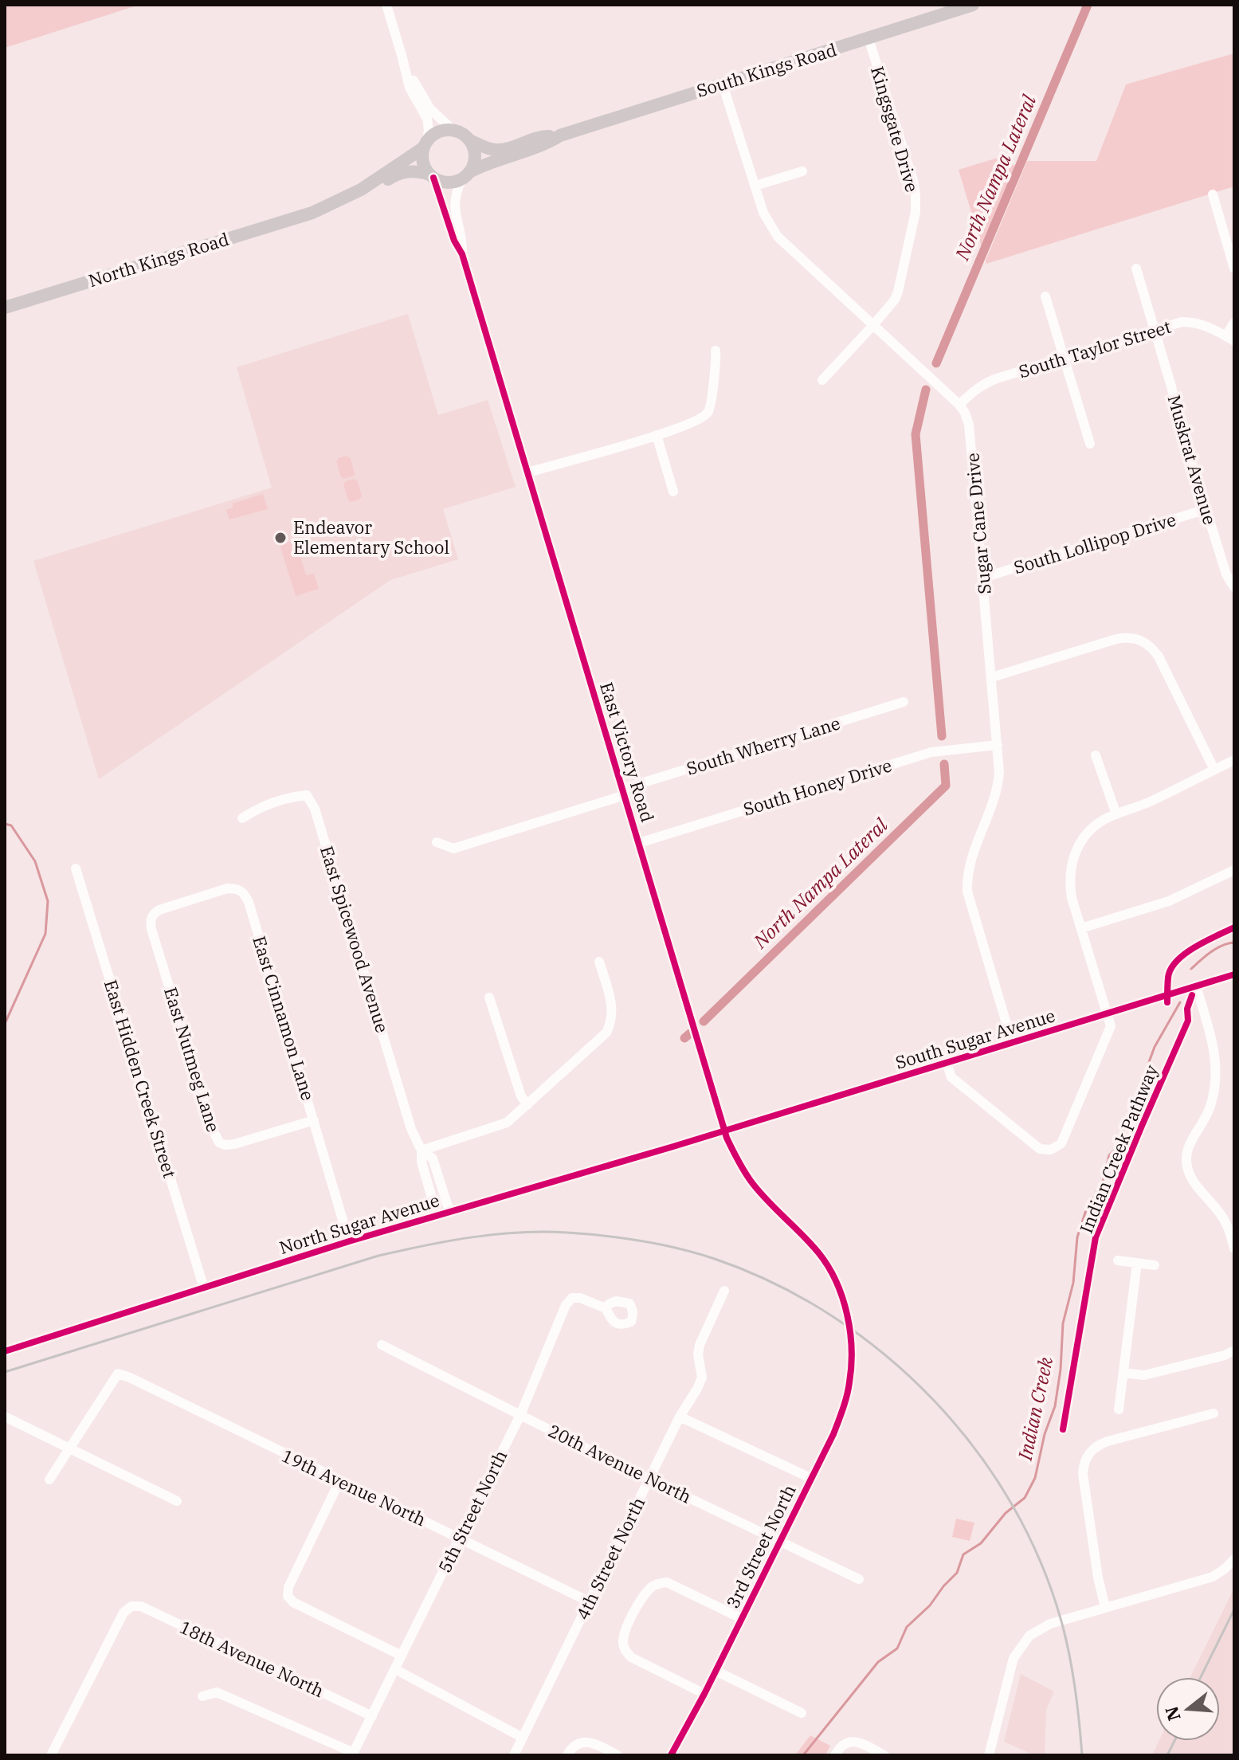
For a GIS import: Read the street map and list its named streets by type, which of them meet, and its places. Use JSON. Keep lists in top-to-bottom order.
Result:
{
  "streets": {
    "main road": ["South Kings Road", "North Kings Road"],
    "street": [
      "Kingsgate Drive",
      "South Taylor Street",
      "Muskrat Avenue",
      "Sugar Cane Drive",
      "South Lollipop Drive",
      "South Wherry Lane",
      "East Victory Road",
      "South Honey Drive",
      "East Spicewood Avenue",
      "East Cinnamon Lane",
      "South Sugar Avenue",
      "East Nutmeg Lane",
      "East Hidden Creek Street",
      "North Sugar Avenue",
      "20th Avenue North",
      "19th Avenue North",
      "5th Street North",
      "3rd Street North",
      "4th Street North",
      "18th Avenue North"
    ],
    "cycle path": ["Indian Creek Pathway"]
  },
  "crossings": [
    ["South Kings Road", "Kingsgate Drive"],
    ["South Kings Road", "North Kings Road"],
    ["South Kings Road", "Sugar Cane Drive"],
    ["South Kings Road", "East Victory Road"],
    ["Kingsgate Drive", "Sugar Cane Drive"],
    ["North Kings Road", "East Victory Road"],
    ["South Taylor Street", "Muskrat Avenue"],
    ["South Taylor Street", "Sugar Cane Drive"],
    ["Muskrat Avenue", "South Lollipop Drive"],
    ["Sugar Cane Drive", "South Lollipop Drive"],
    ["Sugar Cane Drive", "South Honey Drive"],
    ["Sugar Cane Drive", "South Sugar Avenue"],
    ["South Wherry Lane", "East Victory Road"],
    ["East Victory Road", "South Honey Drive"],
    ["East Victory Road", "South Sugar Avenue"],
    ["East Victory Road", "North Sugar Avenue"],
    ["East Victory Road", "3rd Street North"],
    ["East Spicewood Avenue", "North Sugar Avenue"],
    ["East Cinnamon Lane", "East Nutmeg Lane"],
    ["East Cinnamon Lane", "North Sugar Avenue"],
    ["South Sugar Avenue", "North Sugar Avenue"],
    ["East Hidden Creek Street", "North Sugar Avenue"],
    ["20th Avenue North", "5th Street North"],
    ["20th Avenue North", "3rd Street North"],
    ["20th Avenue North", "4th Street North"],
    ["19th Avenue North", "5th Street North"],
    ["19th Avenue North", "4th Street North"],
    ["5th Street North", "18th Avenue North"]
  ],
  "water": ["North Nampa Lateral", "Indian Creek"],
  "places": ["Endeavor Elementary School"],
  "north": "left"
}
